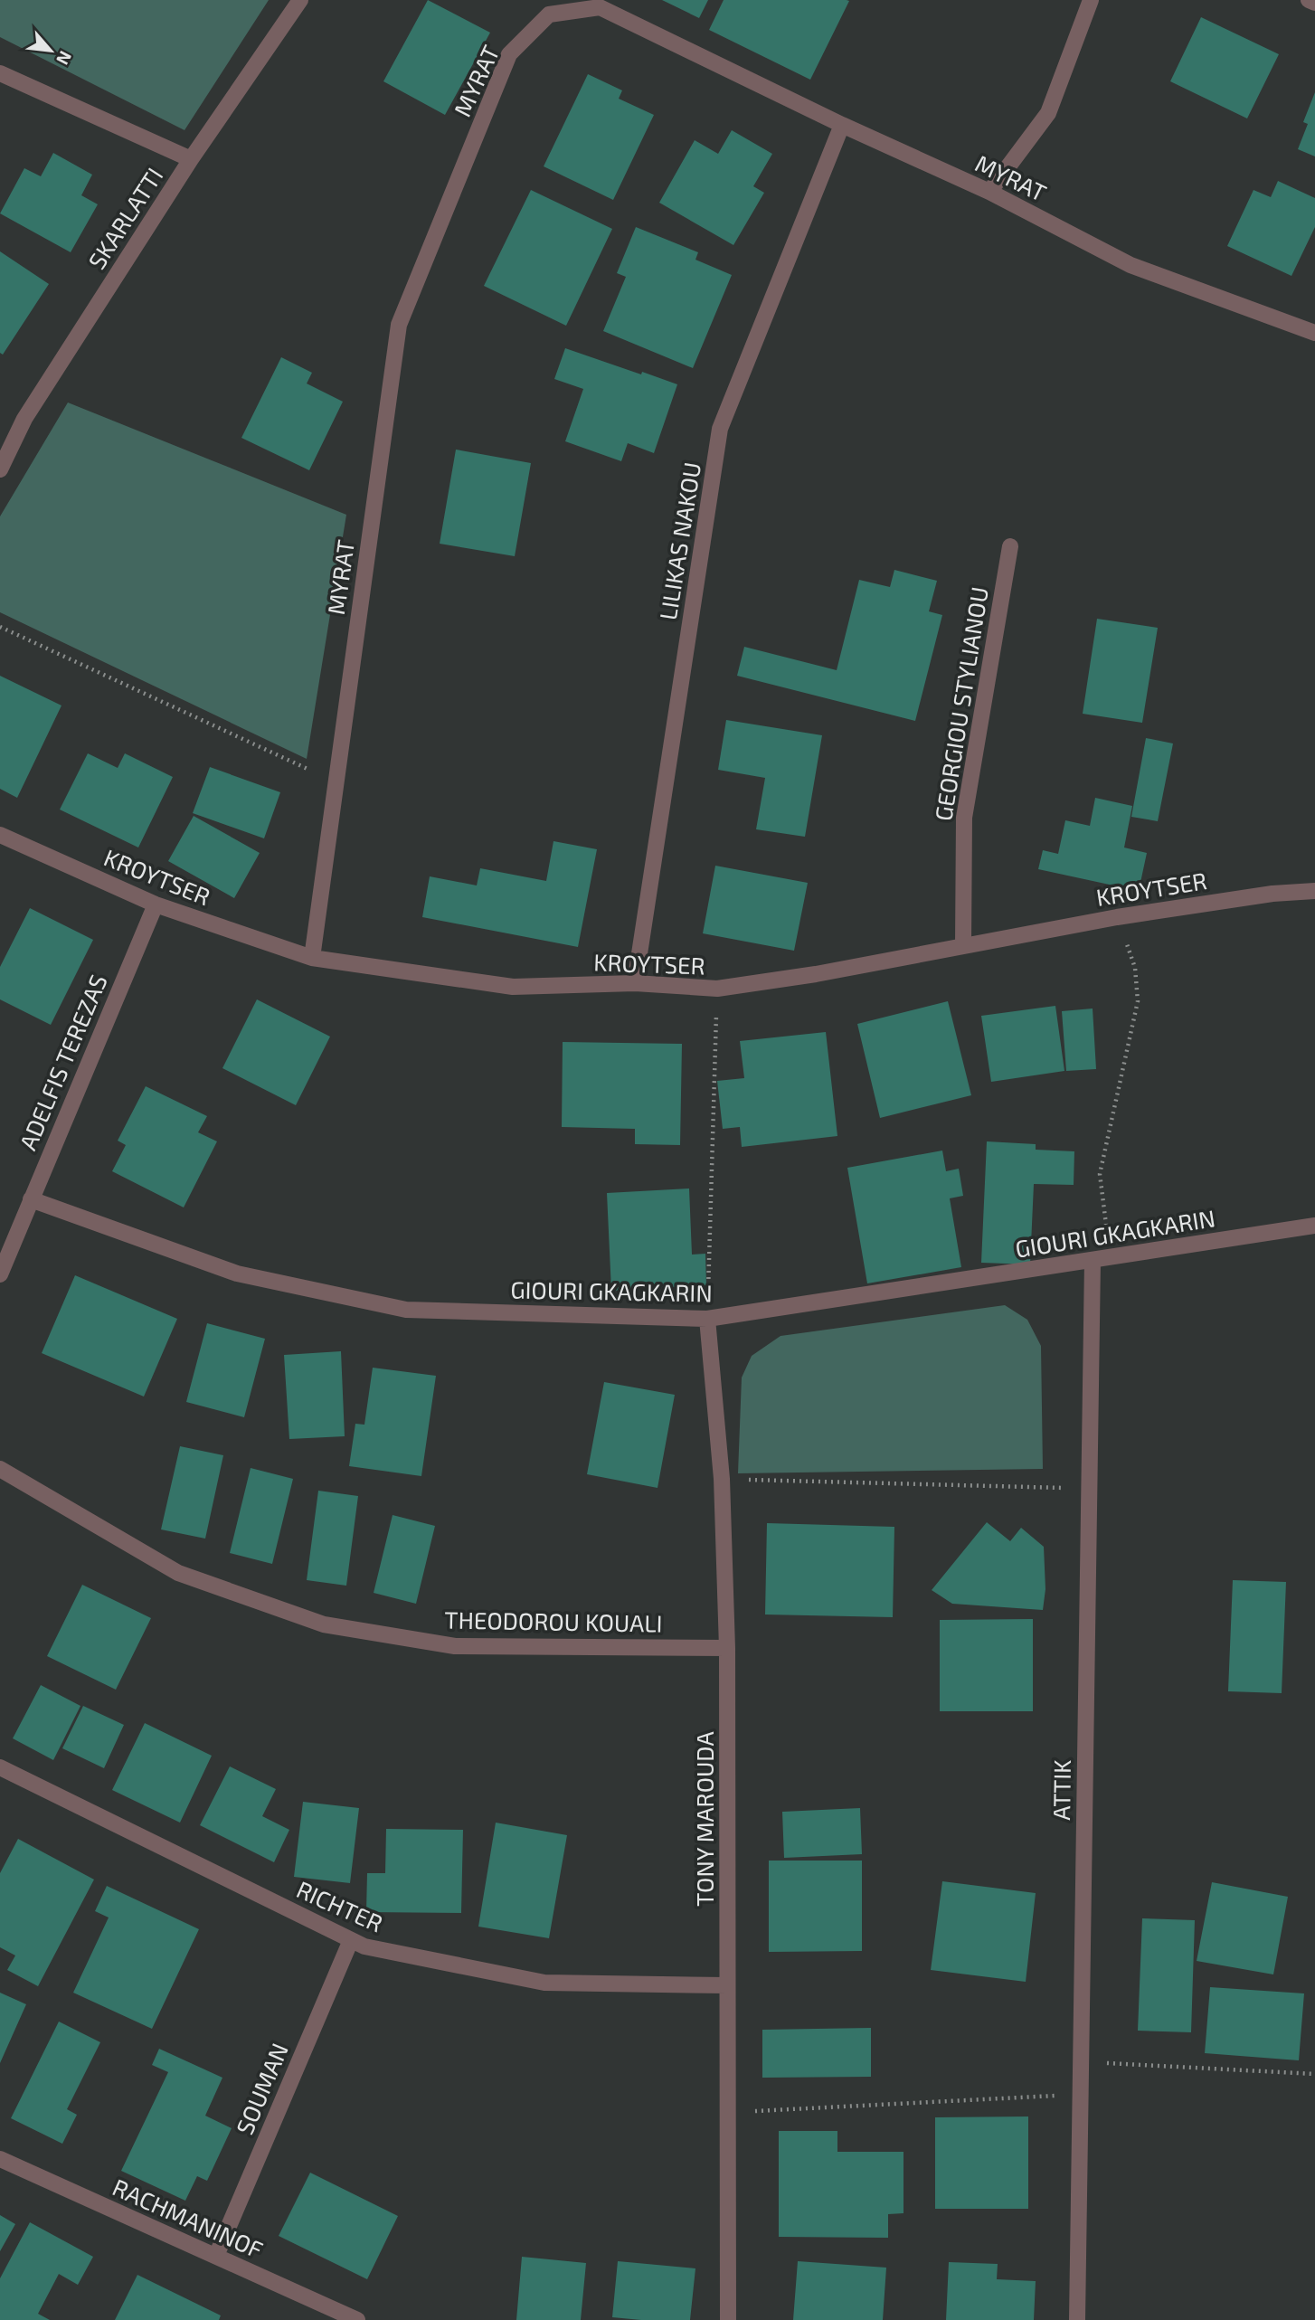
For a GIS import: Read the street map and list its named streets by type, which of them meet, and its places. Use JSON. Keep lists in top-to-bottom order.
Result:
{
  "streets": {
    "street": [
      "MYRAT",
      "SKARLATTI",
      "LILIKAS NAKOU",
      "GEORGIOU STYLIANOU",
      "KROYTSER",
      "ADELFIS TEREZAS",
      "GIOURI GKAGKARIN",
      "THEODOROU KOUALI",
      "ATTIK",
      "TONY MAROUDA",
      "RICHTER",
      "SOUMAN",
      "RACHMANINOF"
    ]
  },
  "crossings": [
    ["MYRAT", "LILIKAS NAKOU"],
    ["MYRAT", "KROYTSER"],
    ["LILIKAS NAKOU", "KROYTSER"],
    ["GEORGIOU STYLIANOU", "KROYTSER"],
    ["KROYTSER", "ADELFIS TEREZAS"],
    ["ADELFIS TEREZAS", "GIOURI GKAGKARIN"],
    ["GIOURI GKAGKARIN", "ATTIK"],
    ["GIOURI GKAGKARIN", "TONY MAROUDA"],
    ["THEODOROU KOUALI", "TONY MAROUDA"],
    ["TONY MAROUDA", "RICHTER"],
    ["RICHTER", "SOUMAN"],
    ["SOUMAN", "RACHMANINOF"]
  ],
  "north": "bottom right"
}
